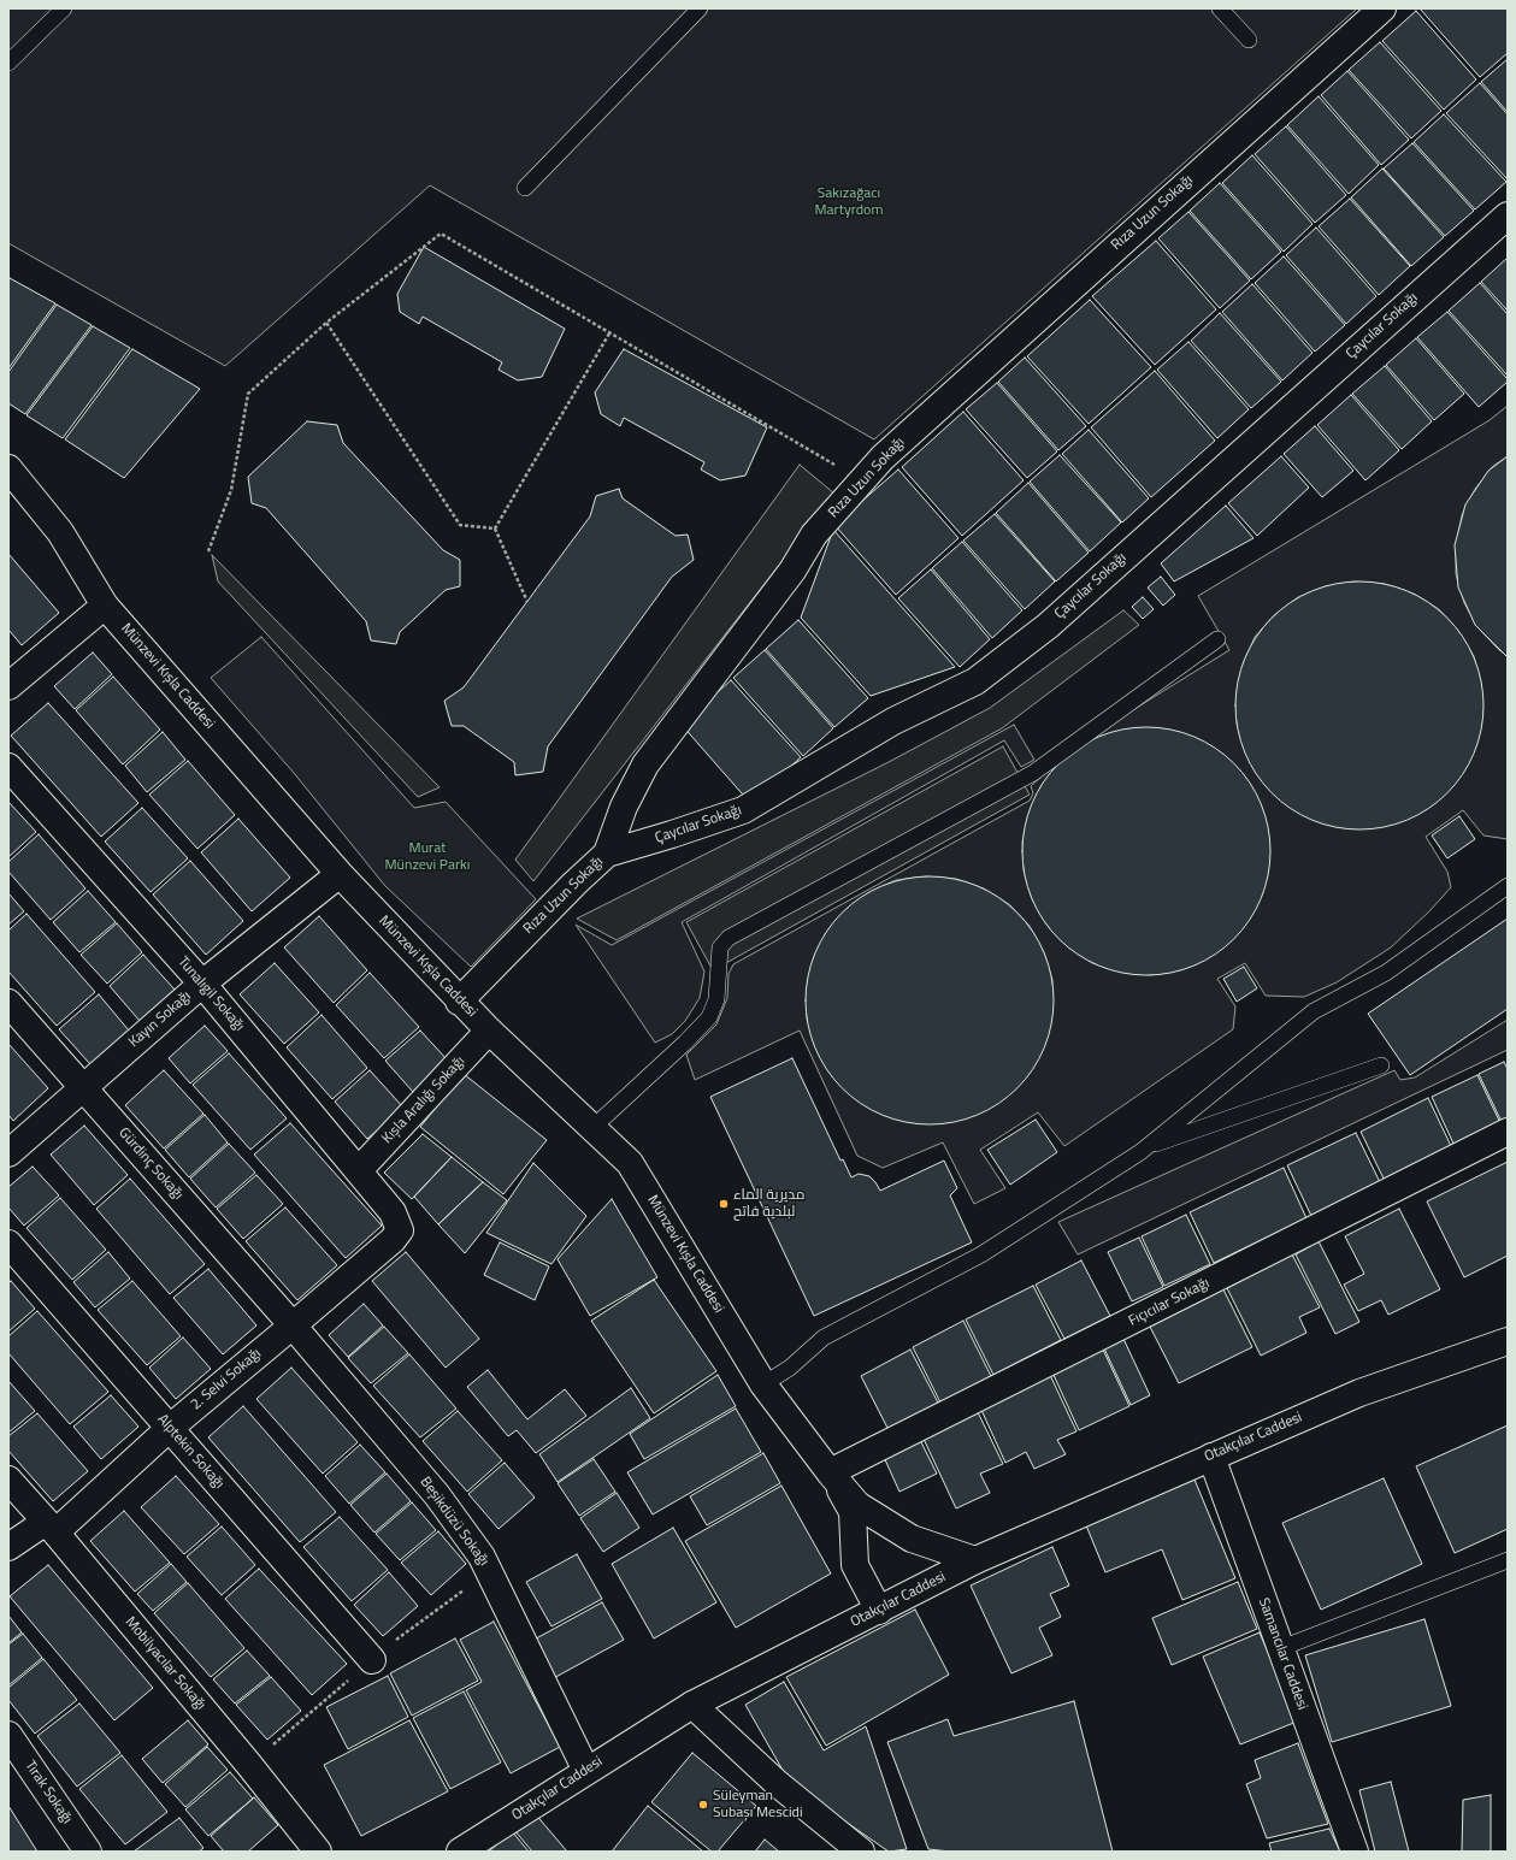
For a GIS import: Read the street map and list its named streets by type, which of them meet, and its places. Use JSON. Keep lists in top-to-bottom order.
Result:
{
  "streets": {
    "street": [
      "Rıza Uzun Sokağı",
      "Çaycılar Sokağı",
      "Münzevi Kışla Caddesi",
      "Tunalıgil Sokağı",
      "Kayın Sokağı",
      "Kışla Aralığı Sokağı",
      "Gürdinç Sokağı",
      "Fıçıcılar Sokağı",
      "2. Selvi Sokağı",
      "Otakçılar Caddesi",
      "Alptekin Sokağı",
      "Beşikdüzü Sokağı",
      "Samancılar Caddesi",
      "Mobilyacılar Sokağı",
      "Tırak Sokağı"
    ]
  },
  "crossings": [
    ["Rıza Uzun Sokağı", "Çaycılar Sokağı"],
    ["Rıza Uzun Sokağı", "Münzevi Kışla Caddesi"],
    ["Münzevi Kışla Caddesi", "Kayın Sokağı"],
    ["Münzevi Kışla Caddesi", "Kışla Aralığı Sokağı"],
    ["Münzevi Kışla Caddesi", "Fıçıcılar Sokağı"],
    ["Tunalıgil Sokağı", "Kayın Sokağı"],
    ["Tunalıgil Sokağı", "Kışla Aralığı Sokağı"],
    ["Tunalıgil Sokağı", "2. Selvi Sokağı"],
    ["Kayın Sokağı", "Gürdinç Sokağı"],
    ["Gürdinç Sokağı", "2. Selvi Sokağı"],
    ["Gürdinç Sokağı", "Beşikdüzü Sokağı"],
    ["2. Selvi Sokağı", "Alptekin Sokağı"],
    ["2. Selvi Sokağı", "Beşikdüzü Sokağı"],
    ["2. Selvi Sokağı", "Mobilyacılar Sokağı"],
    ["Otakçılar Caddesi", "Beşikdüzü Sokağı"],
    ["Otakçılar Caddesi", "Samancılar Caddesi"]
  ],
  "parks": ["Sakızağacı Martyrdom", "Murat Münzevi Parkı"],
  "places": ["مديرية الماء لبلدية فاتح", "Süleyman Subaşı Mescidi"]
}
